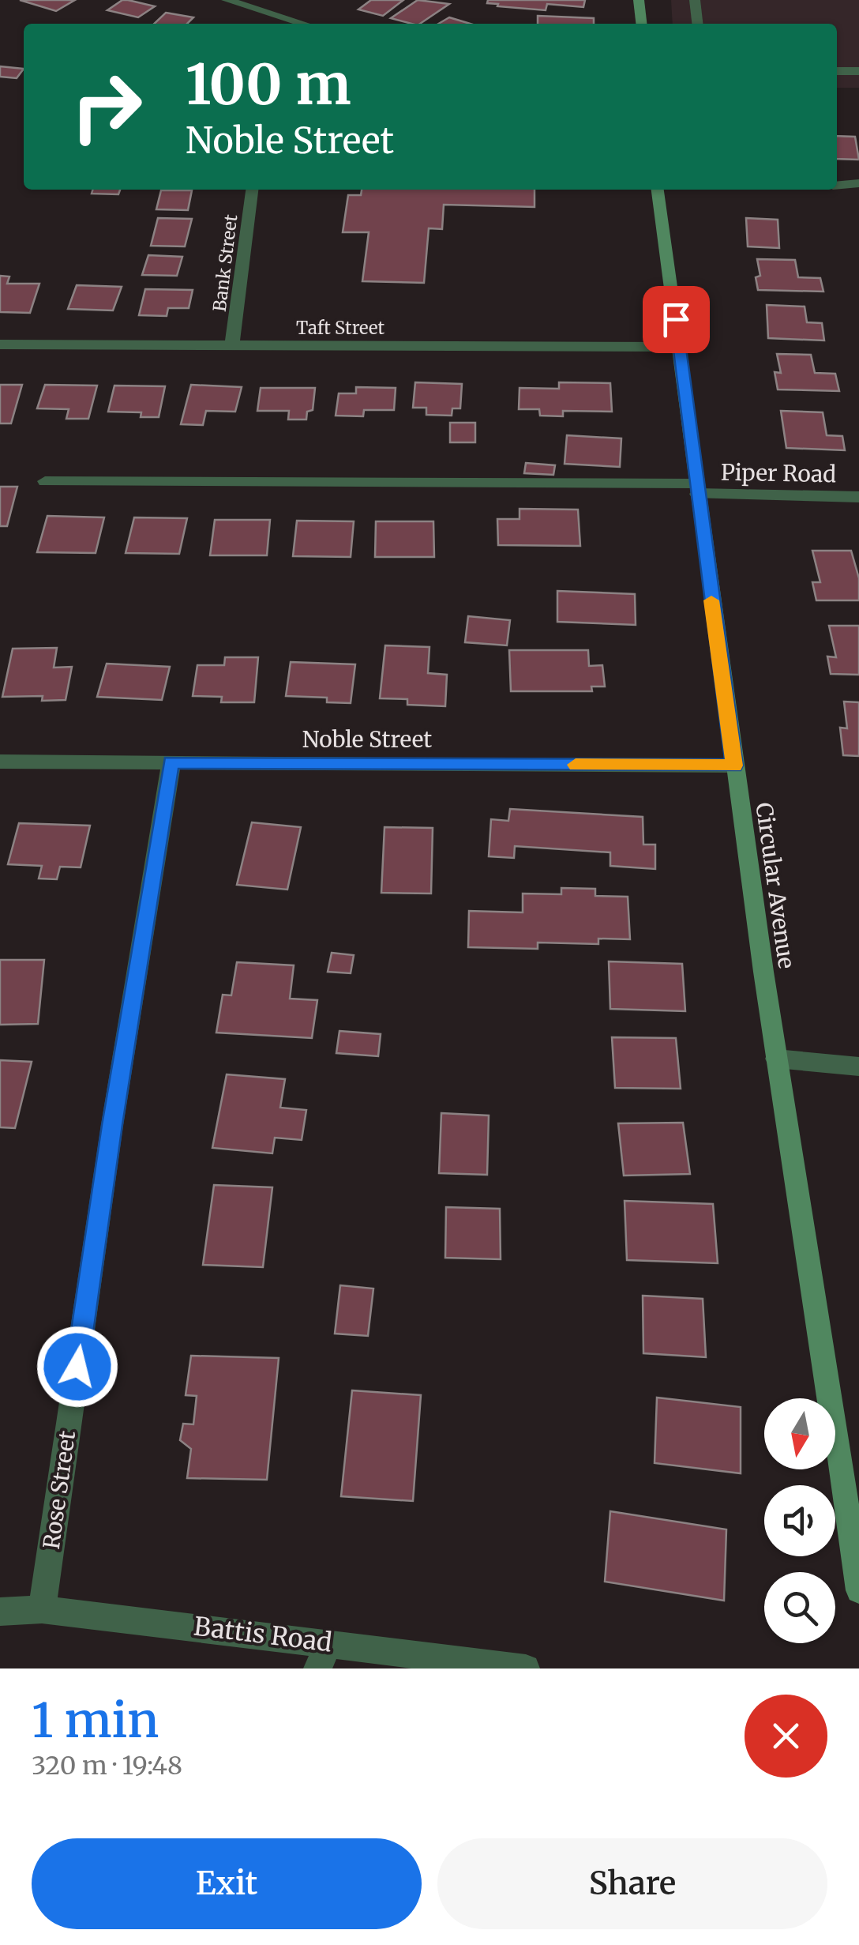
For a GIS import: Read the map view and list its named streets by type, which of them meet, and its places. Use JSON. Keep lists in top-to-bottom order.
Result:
{
  "streets": {
    "main road": ["Circular Avenue"],
    "street": [
      "Bank Street",
      "Taft Street",
      "Piper Road",
      "Noble Street",
      "Rose Street",
      "Battis Road"
    ]
  },
  "crossings": [
    ["Bank Street", "Taft Street"],
    ["Taft Street", "Circular Avenue"],
    ["Piper Road", "Circular Avenue"],
    ["Noble Street", "Circular Avenue"],
    ["Noble Street", "Rose Street"],
    ["Rose Street", "Battis Road"]
  ],
  "north": "bottom",
  "page": {
    "turn": ["100 m", "Noble Street"],
    "heading": ["1 min", "320 m · 19:48"],
    "buttons": ["Exit", "Share"]
  }
}
